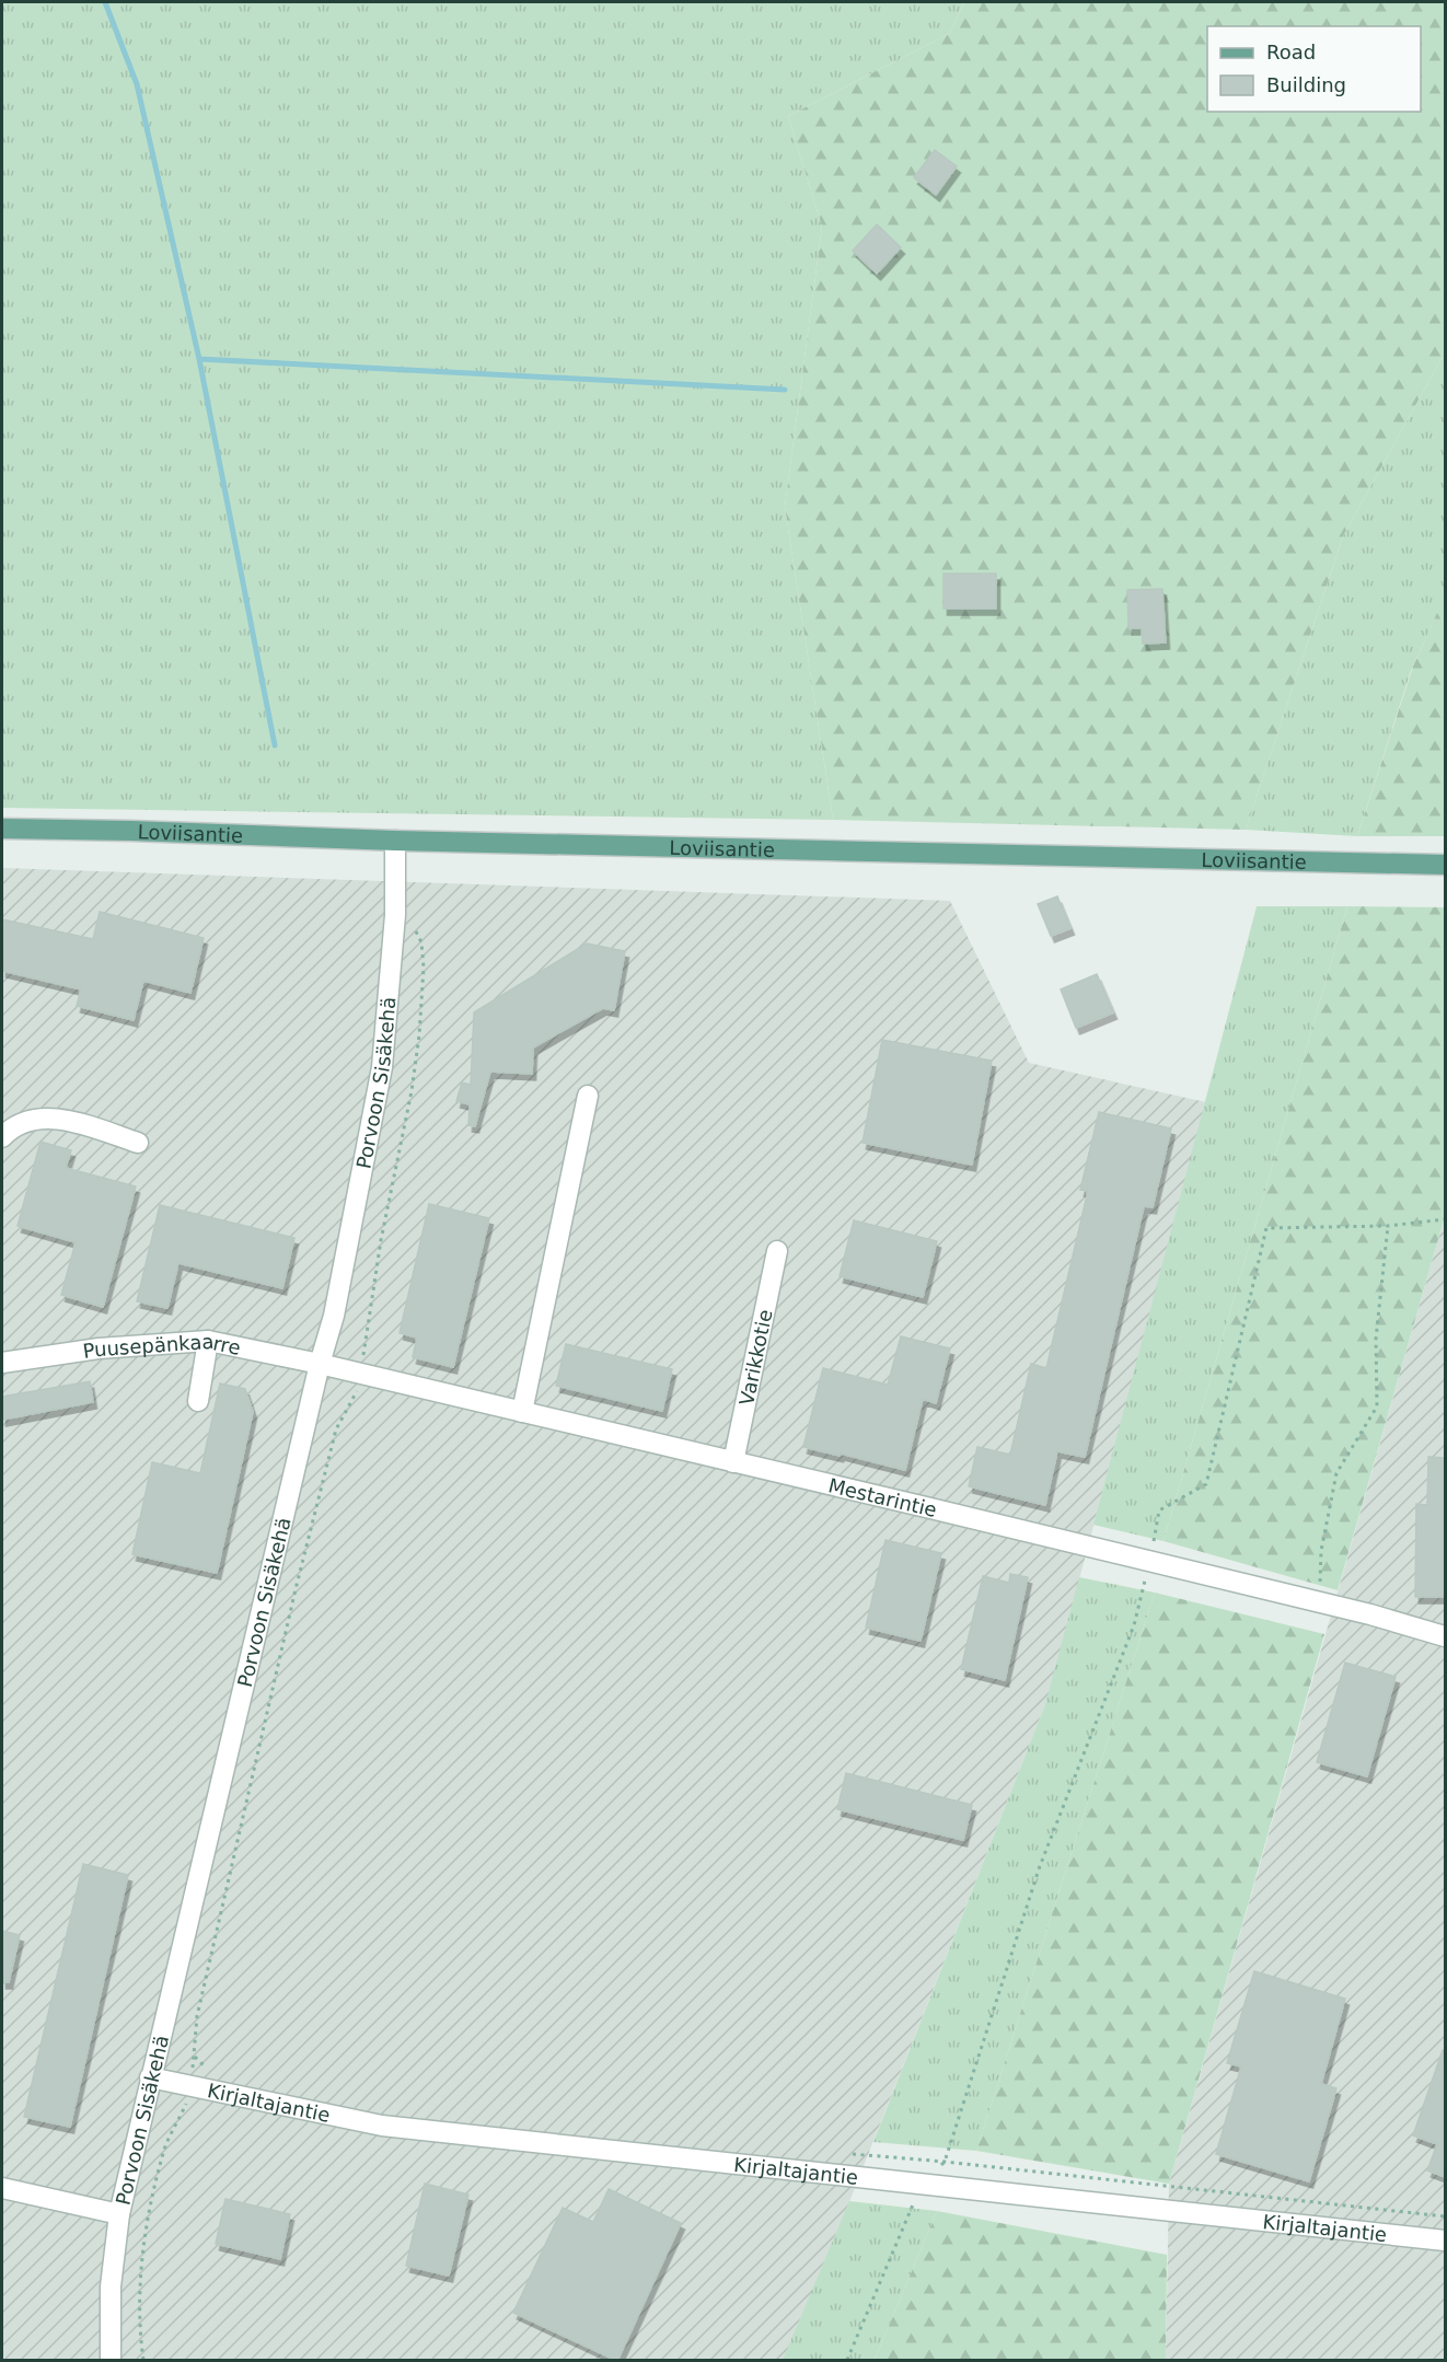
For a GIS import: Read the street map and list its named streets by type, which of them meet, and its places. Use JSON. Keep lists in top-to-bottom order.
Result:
{
  "streets": {
    "main road": ["Loviisantie"],
    "street": [
      "Porvoon Sisäkehä",
      "Puusepänkaarre",
      "Varikkotie",
      "Mestarintie",
      "Kirjaltajantie"
    ]
  },
  "crossings": [
    ["Loviisantie", "Porvoon Sisäkehä"],
    ["Porvoon Sisäkehä", "Puusepänkaarre"],
    ["Porvoon Sisäkehä", "Mestarintie"],
    ["Porvoon Sisäkehä", "Kirjaltajantie"],
    ["Puusepänkaarre", "Mestarintie"],
    ["Varikkotie", "Mestarintie"]
  ],
  "legend": ["Road", "Building"]
}
